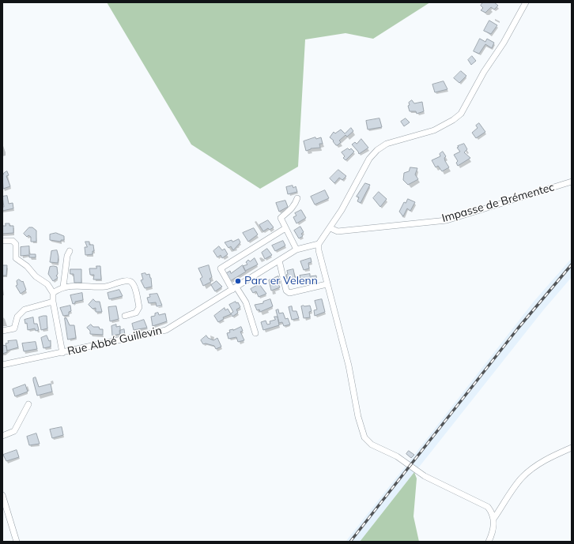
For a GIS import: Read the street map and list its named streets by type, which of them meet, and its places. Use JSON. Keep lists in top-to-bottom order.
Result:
{
  "streets": {
    "street": ["Impasse de Brémentec", "Rue Abbé Guillevin"]
  },
  "places": ["Parc er Velenn"]
}
